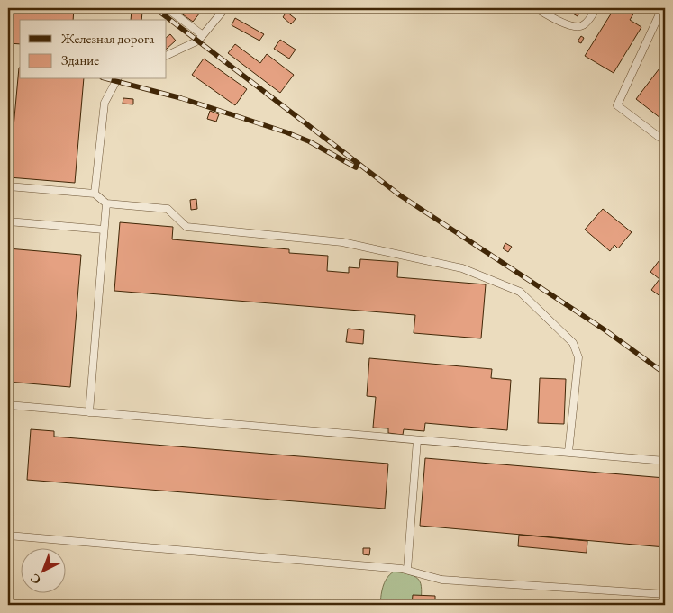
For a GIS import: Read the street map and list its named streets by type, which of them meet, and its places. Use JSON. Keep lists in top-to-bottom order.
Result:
{
  "legend": ["Железная дорога", "Здание"],
  "north": "bottom left"
}
